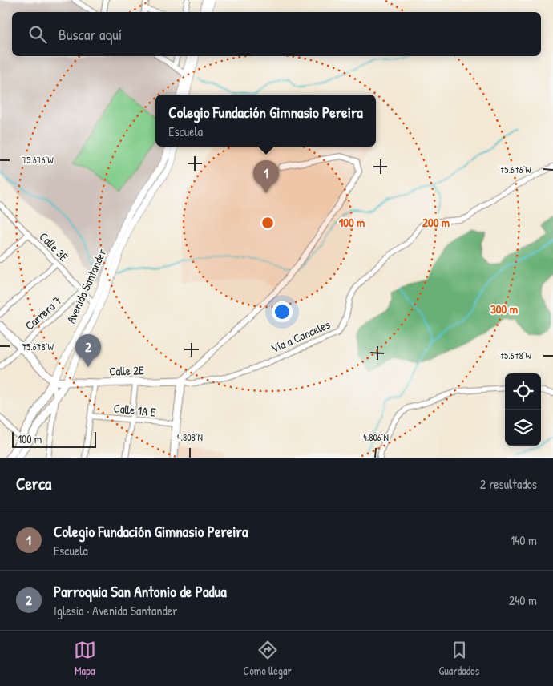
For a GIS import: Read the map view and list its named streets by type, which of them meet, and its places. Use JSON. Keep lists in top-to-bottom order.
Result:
{
  "streets": {
    "main road": ["Avenida Santander", "Calle 2E"],
    "street": [
      "Calle 3E",
      "Carrera 7",
      "Vía a Canceles",
      "Calle 1A E"
    ]
  },
  "crossings": [
    ["Calle 3E", "Avenida Santander"],
    ["Calle 3E", "Carrera 7"],
    ["Avenida Santander", "Calle 2E"],
    ["Vía a Canceles", "Calle 2E"]
  ],
  "scale_bar": "100 m",
  "page": {
    "search": "Buscar aquí",
    "popup": ["Colegio Fundación Gimnasio Pereira", "Escuela"],
    "pins": ["1", "2"],
    "scale": "100 m",
    "heading": ["Cerca", "2 resultados"],
    "list": [
      {
        "mark": "1",
        "name": "Colegio Fundación Gimnasio Pereira",
        "note": "Escuela",
        "value": "140 m"
      },
      {
        "mark": "2",
        "name": "Parroquia San Antonio de Padua",
        "note": "Iglesia · Avenida Santander",
        "value": "240 m"
      }
    ],
    "nav": ["Mapa", "Cómo llegar", "Guardados"]
  },
  "coordinates": [
    "75.676°W",
    "75.678°W",
    "4.808°N",
    "4.806°N"
  ],
  "rings": ["100 m", "200 m", "300 m"]
}
